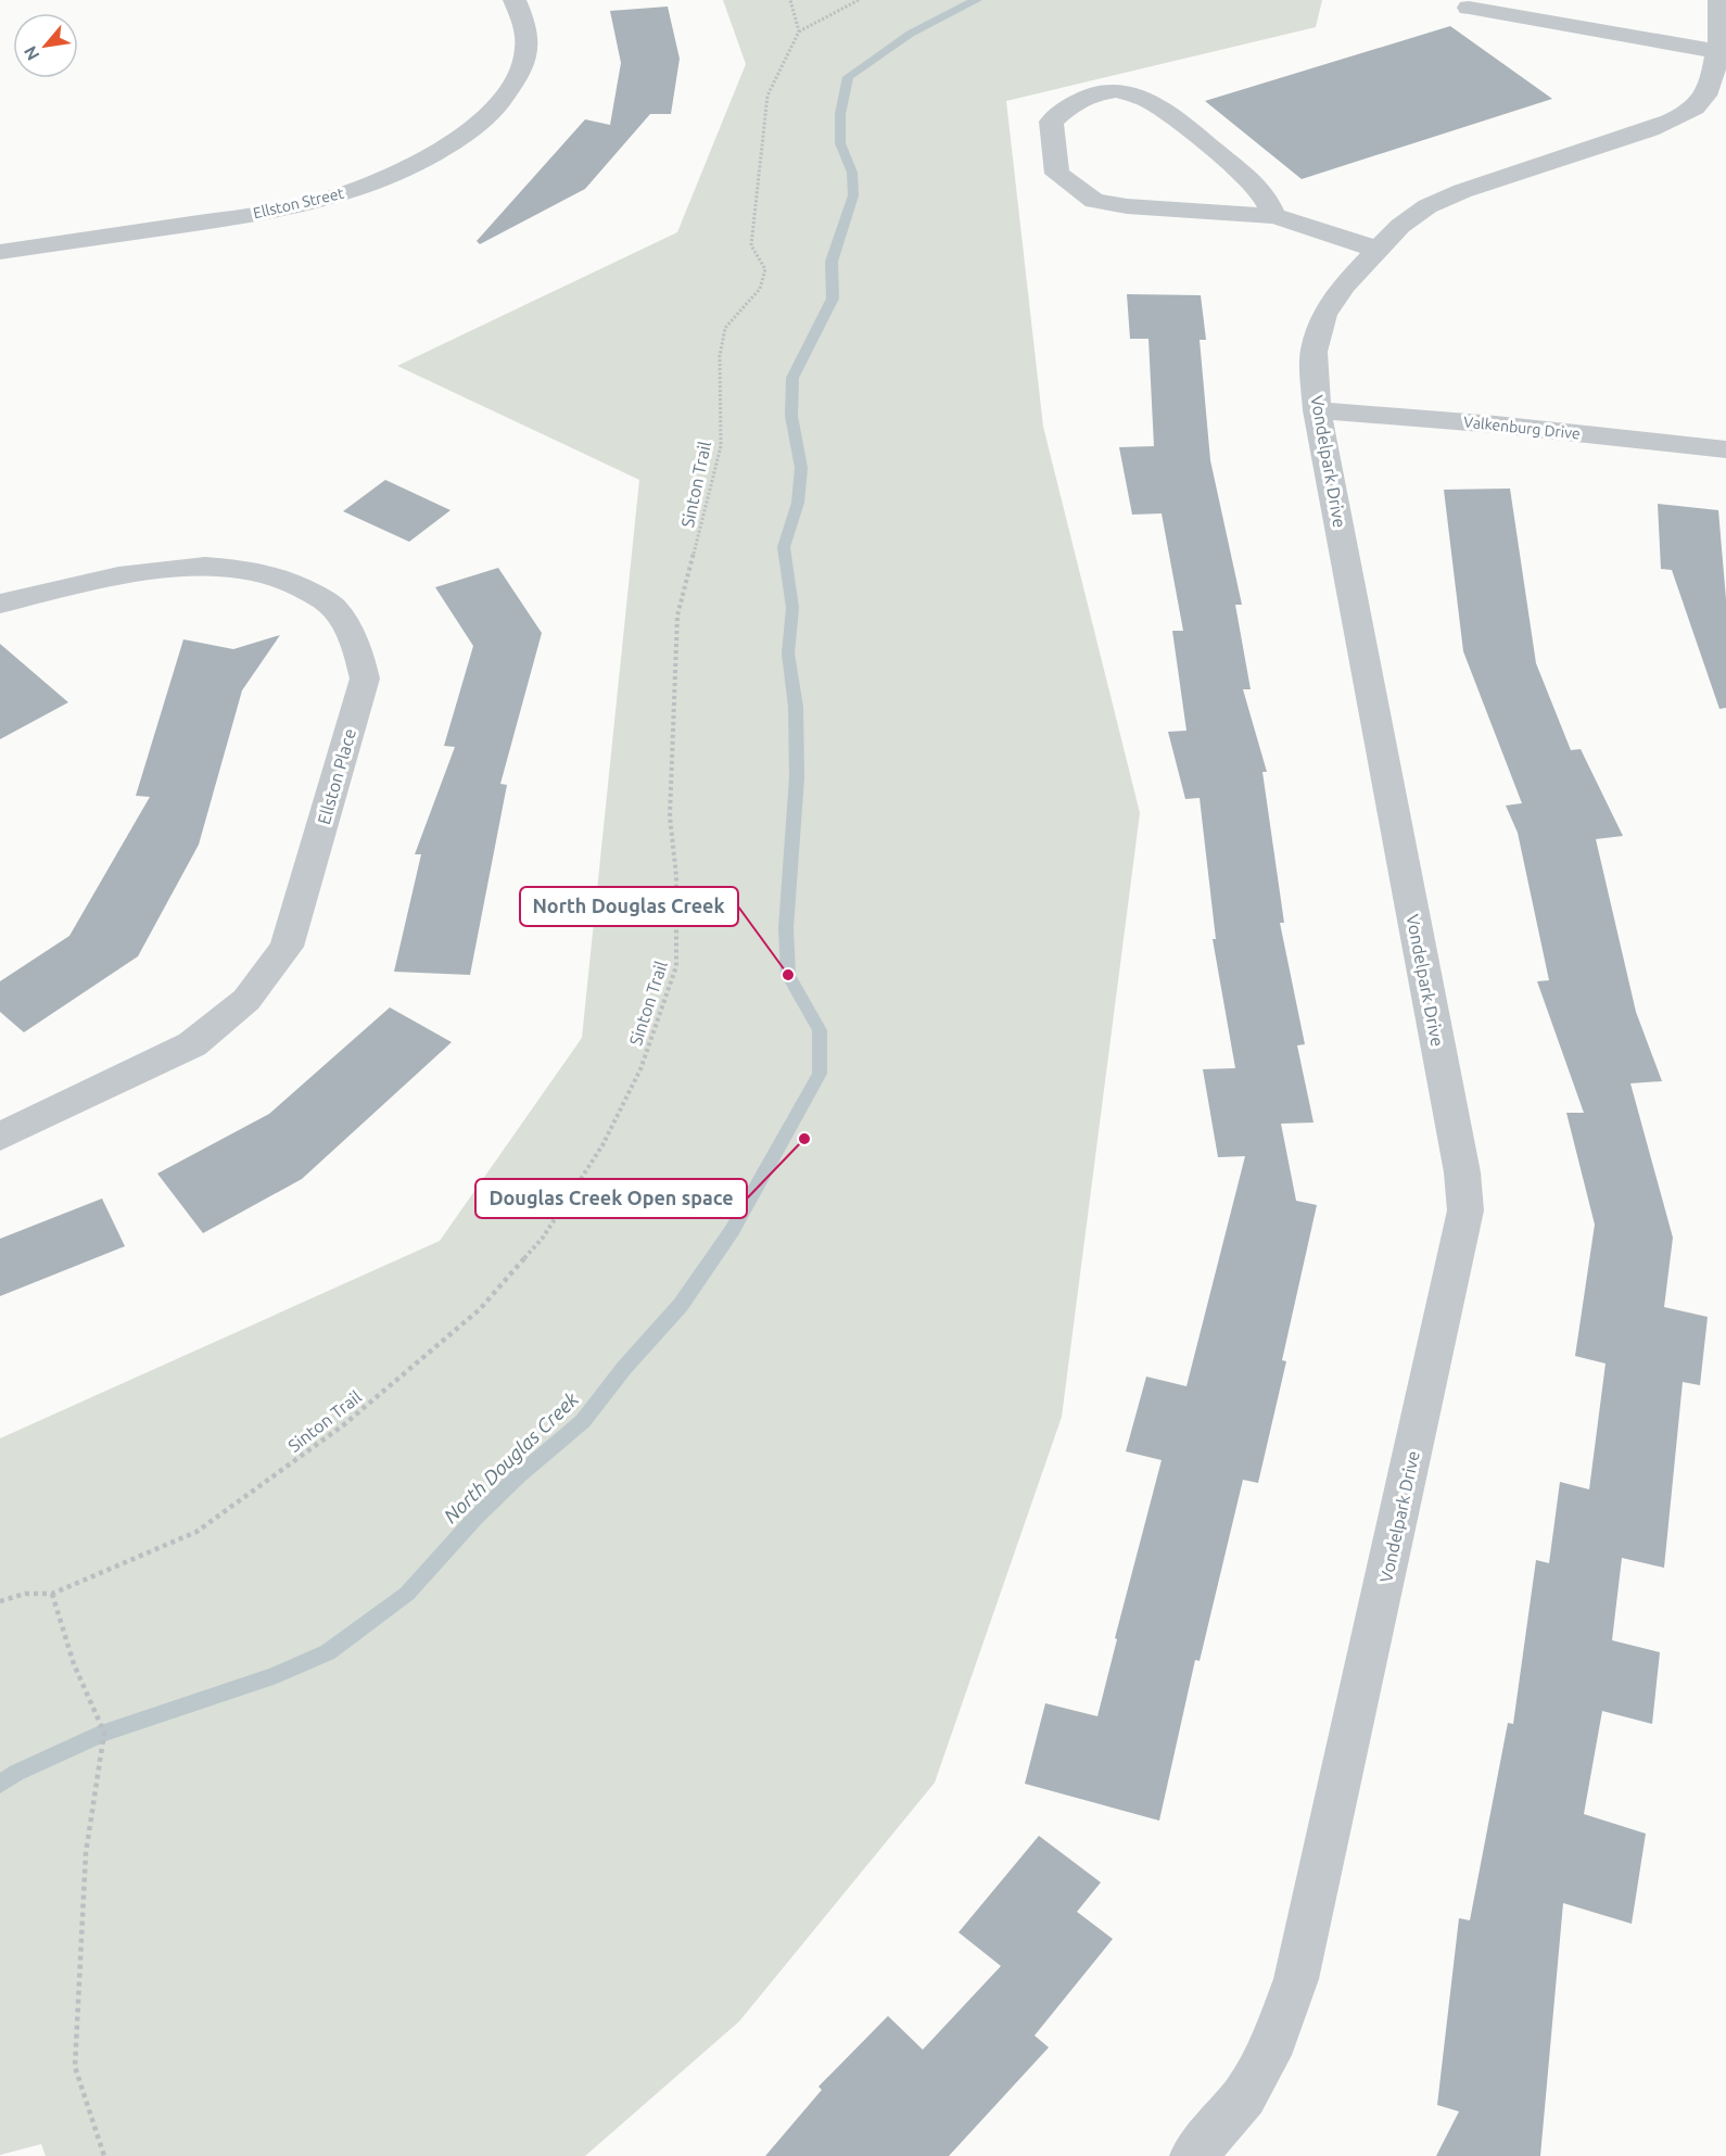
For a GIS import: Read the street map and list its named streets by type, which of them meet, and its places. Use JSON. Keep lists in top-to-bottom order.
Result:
{
  "streets": {
    "street": [
      "Ellston Street",
      "Valkenburg Drive",
      "Vondelpark Drive",
      "Ellston Place"
    ],
    "path": ["Sinton Trail"]
  },
  "crossings": [
    ["Valkenburg Drive", "Vondelpark Drive"]
  ],
  "water": ["North Douglas Creek"],
  "places": ["North Douglas Creek", "Douglas Creek Open space"],
  "north": "bottom left"
}
